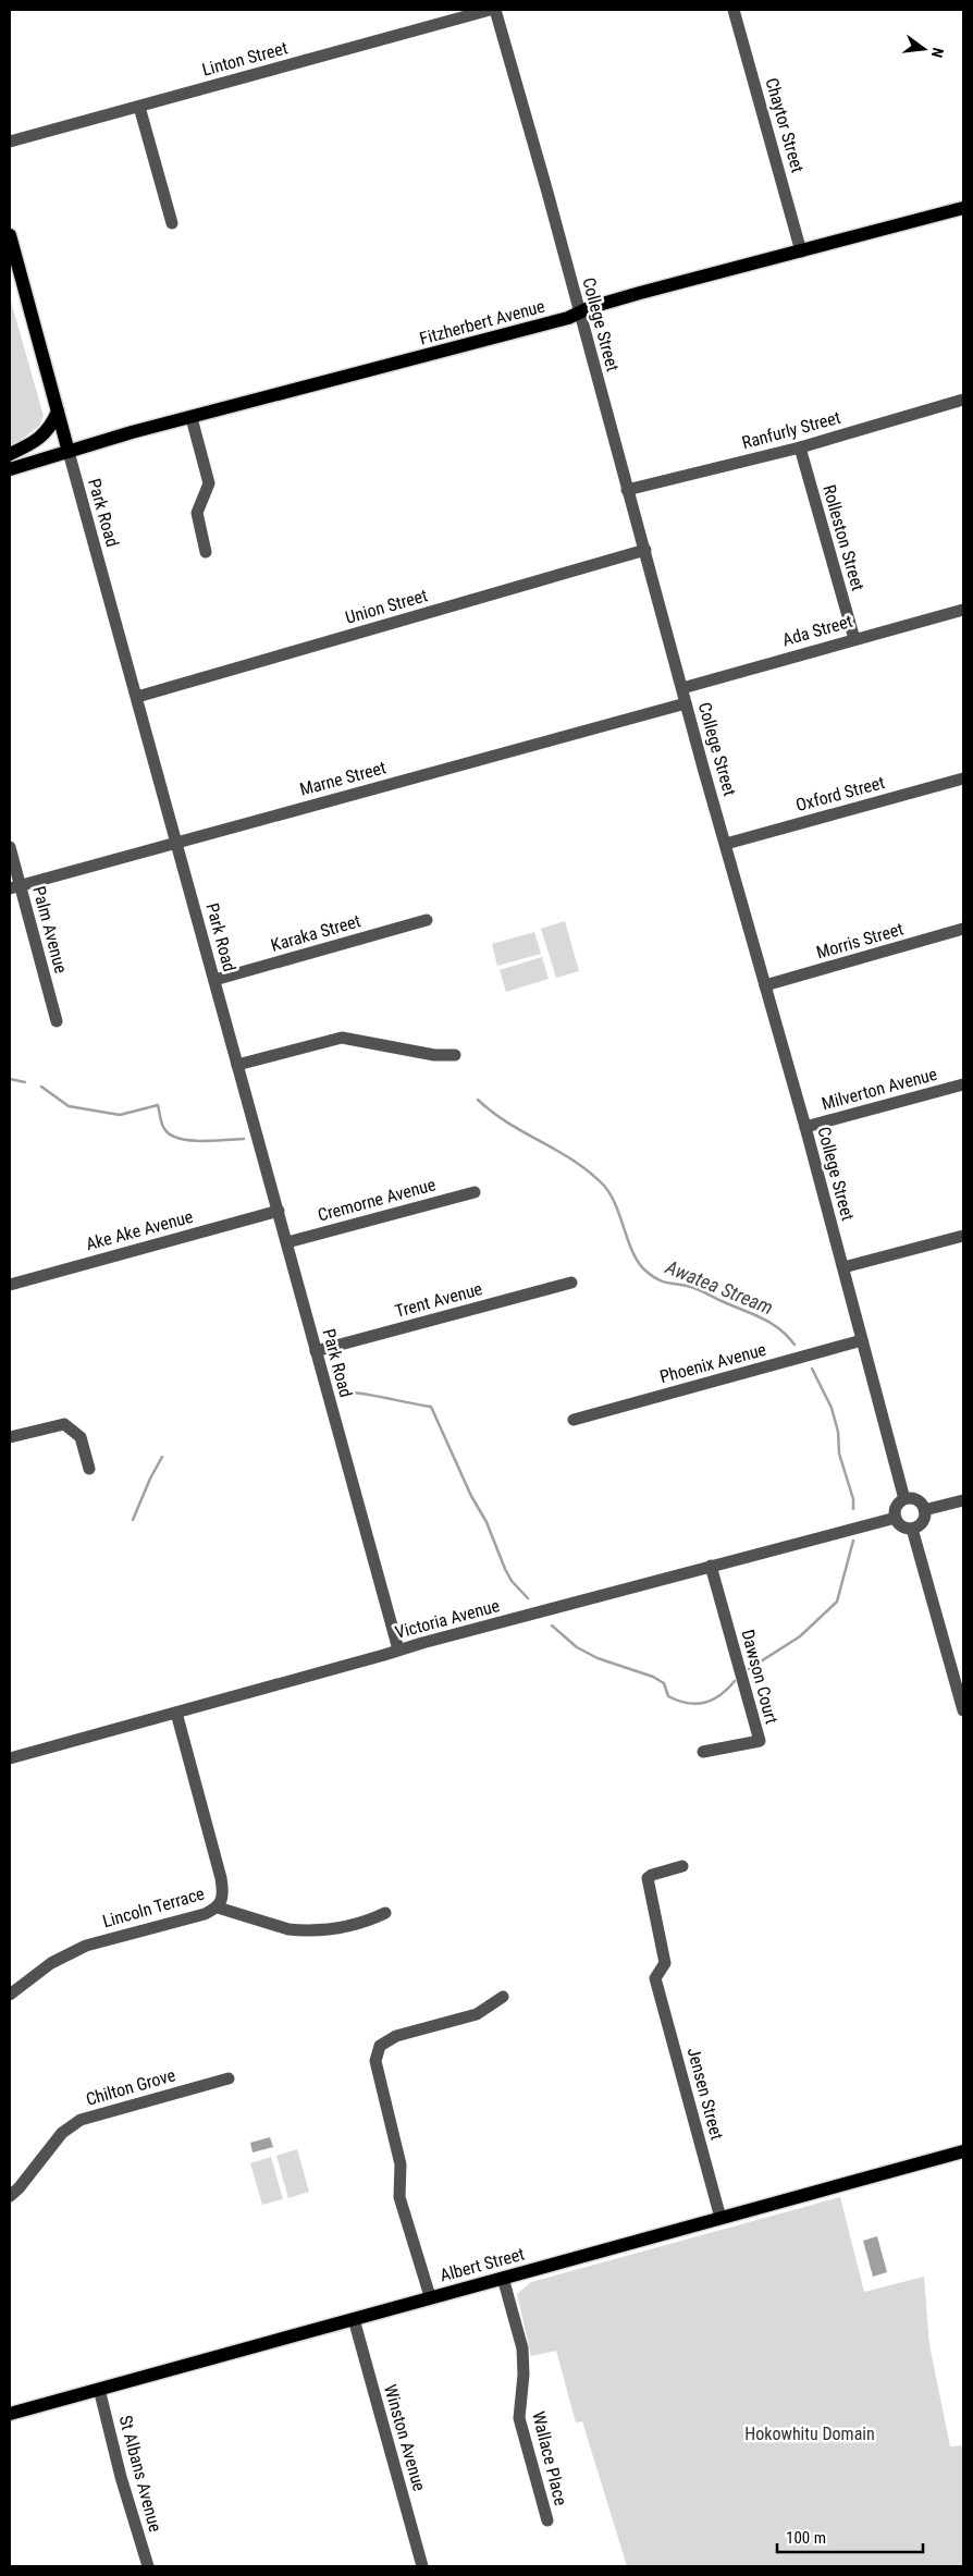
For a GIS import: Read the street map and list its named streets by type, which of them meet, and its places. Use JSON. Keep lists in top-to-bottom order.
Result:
{
  "streets": {
    "main road": ["Fitzherbert Avenue", "Park Road", "Albert Street"],
    "street": [
      "Linton Street",
      "Chaytor Street",
      "College Street",
      "Ranfurly Street",
      "Rolleston Street",
      "Union Street",
      "Ada Street",
      "Marne Street",
      "Oxford Street",
      "Palm Avenue",
      "Karaka Street",
      "Morris Street",
      "Milverton Avenue",
      "Cremorne Avenue",
      "Ake Ake Avenue",
      "Trent Avenue",
      "Phoenix Avenue",
      "Victoria Avenue",
      "Dawson Court",
      "Lincoln Terrace",
      "Chilton Grove",
      "Jensen Street",
      "Winston Avenue",
      "Wallace Place",
      "St Albans Avenue"
    ]
  },
  "crossings": [
    ["Chaytor Street", "Fitzherbert Avenue"],
    ["Fitzherbert Avenue", "College Street"],
    ["Fitzherbert Avenue", "Park Road"],
    ["College Street", "Ranfurly Street"],
    ["College Street", "Union Street"],
    ["College Street", "Ada Street"],
    ["College Street", "Marne Street"],
    ["College Street", "Oxford Street"],
    ["College Street", "Morris Street"],
    ["College Street", "Milverton Avenue"],
    ["College Street", "Phoenix Avenue"],
    ["College Street", "Victoria Avenue"],
    ["Ranfurly Street", "Rolleston Street"],
    ["Park Road", "Union Street"],
    ["Park Road", "Marne Street"],
    ["Park Road", "Karaka Street"],
    ["Park Road", "Cremorne Avenue"],
    ["Park Road", "Ake Ake Avenue"],
    ["Park Road", "Trent Avenue"],
    ["Park Road", "Victoria Avenue"],
    ["Rolleston Street", "Ada Street"],
    ["Marne Street", "Palm Avenue"],
    ["Victoria Avenue", "Dawson Court"],
    ["Victoria Avenue", "Lincoln Terrace"],
    ["Jensen Street", "Albert Street"],
    ["Albert Street", "Winston Avenue"],
    ["Albert Street", "Wallace Place"],
    ["Albert Street", "St Albans Avenue"]
  ],
  "water": ["Awatea Stream"],
  "parks": ["Hokowhitu Domain"],
  "scale_bar": "100 m",
  "north": "right"
}
